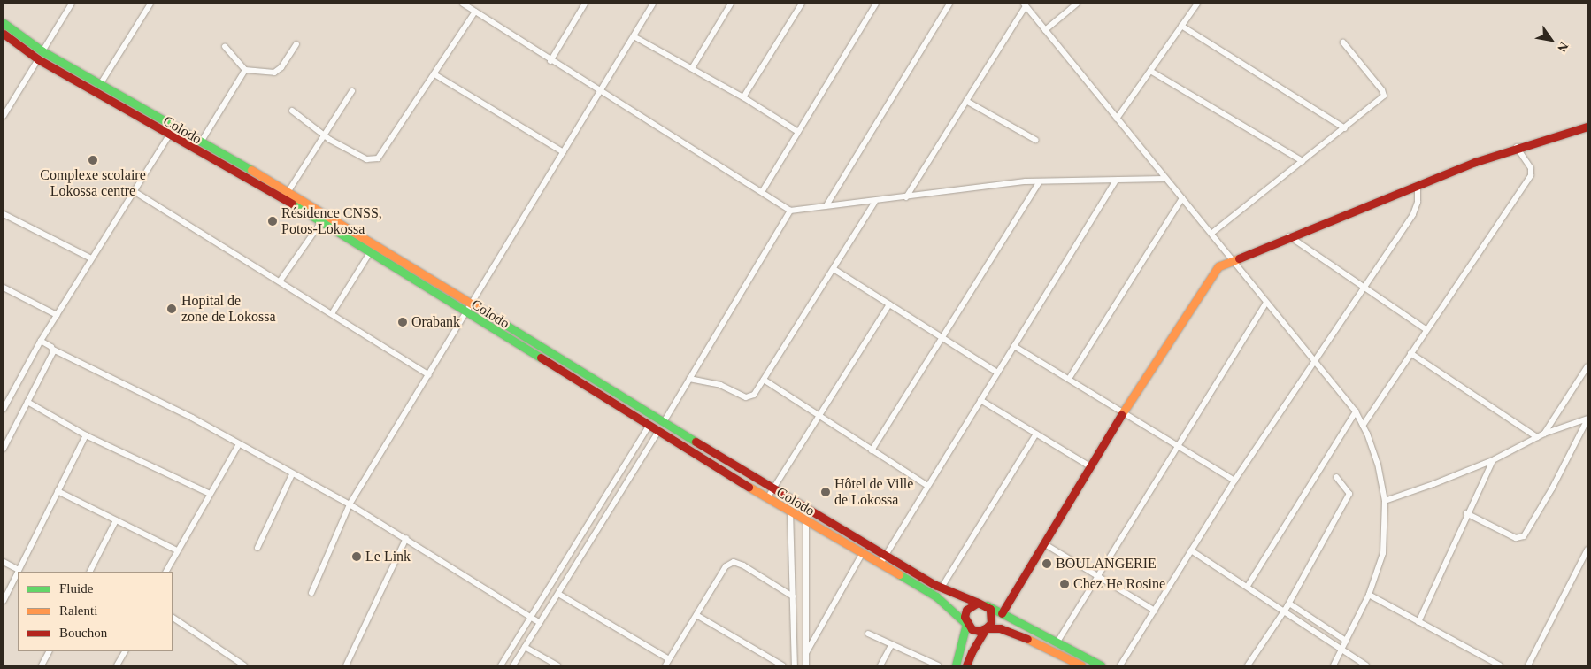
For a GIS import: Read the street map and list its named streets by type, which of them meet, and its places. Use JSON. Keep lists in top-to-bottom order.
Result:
{
  "streets": {
    "main road": ["Colodo"]
  },
  "places": [
    "Complexe scolaire Lokossa centre",
    "Résidence CNSS, Potos-Lokossa",
    "Hopital de zone de Lokossa",
    "Orabank",
    "Hôtel de Ville de Lokossa",
    "Le Link",
    "BOULANGERIE",
    "Chez He Rosine"
  ],
  "legend": ["Fluide", "Ralenti", "Bouchon"],
  "north": "bottom right"
}
